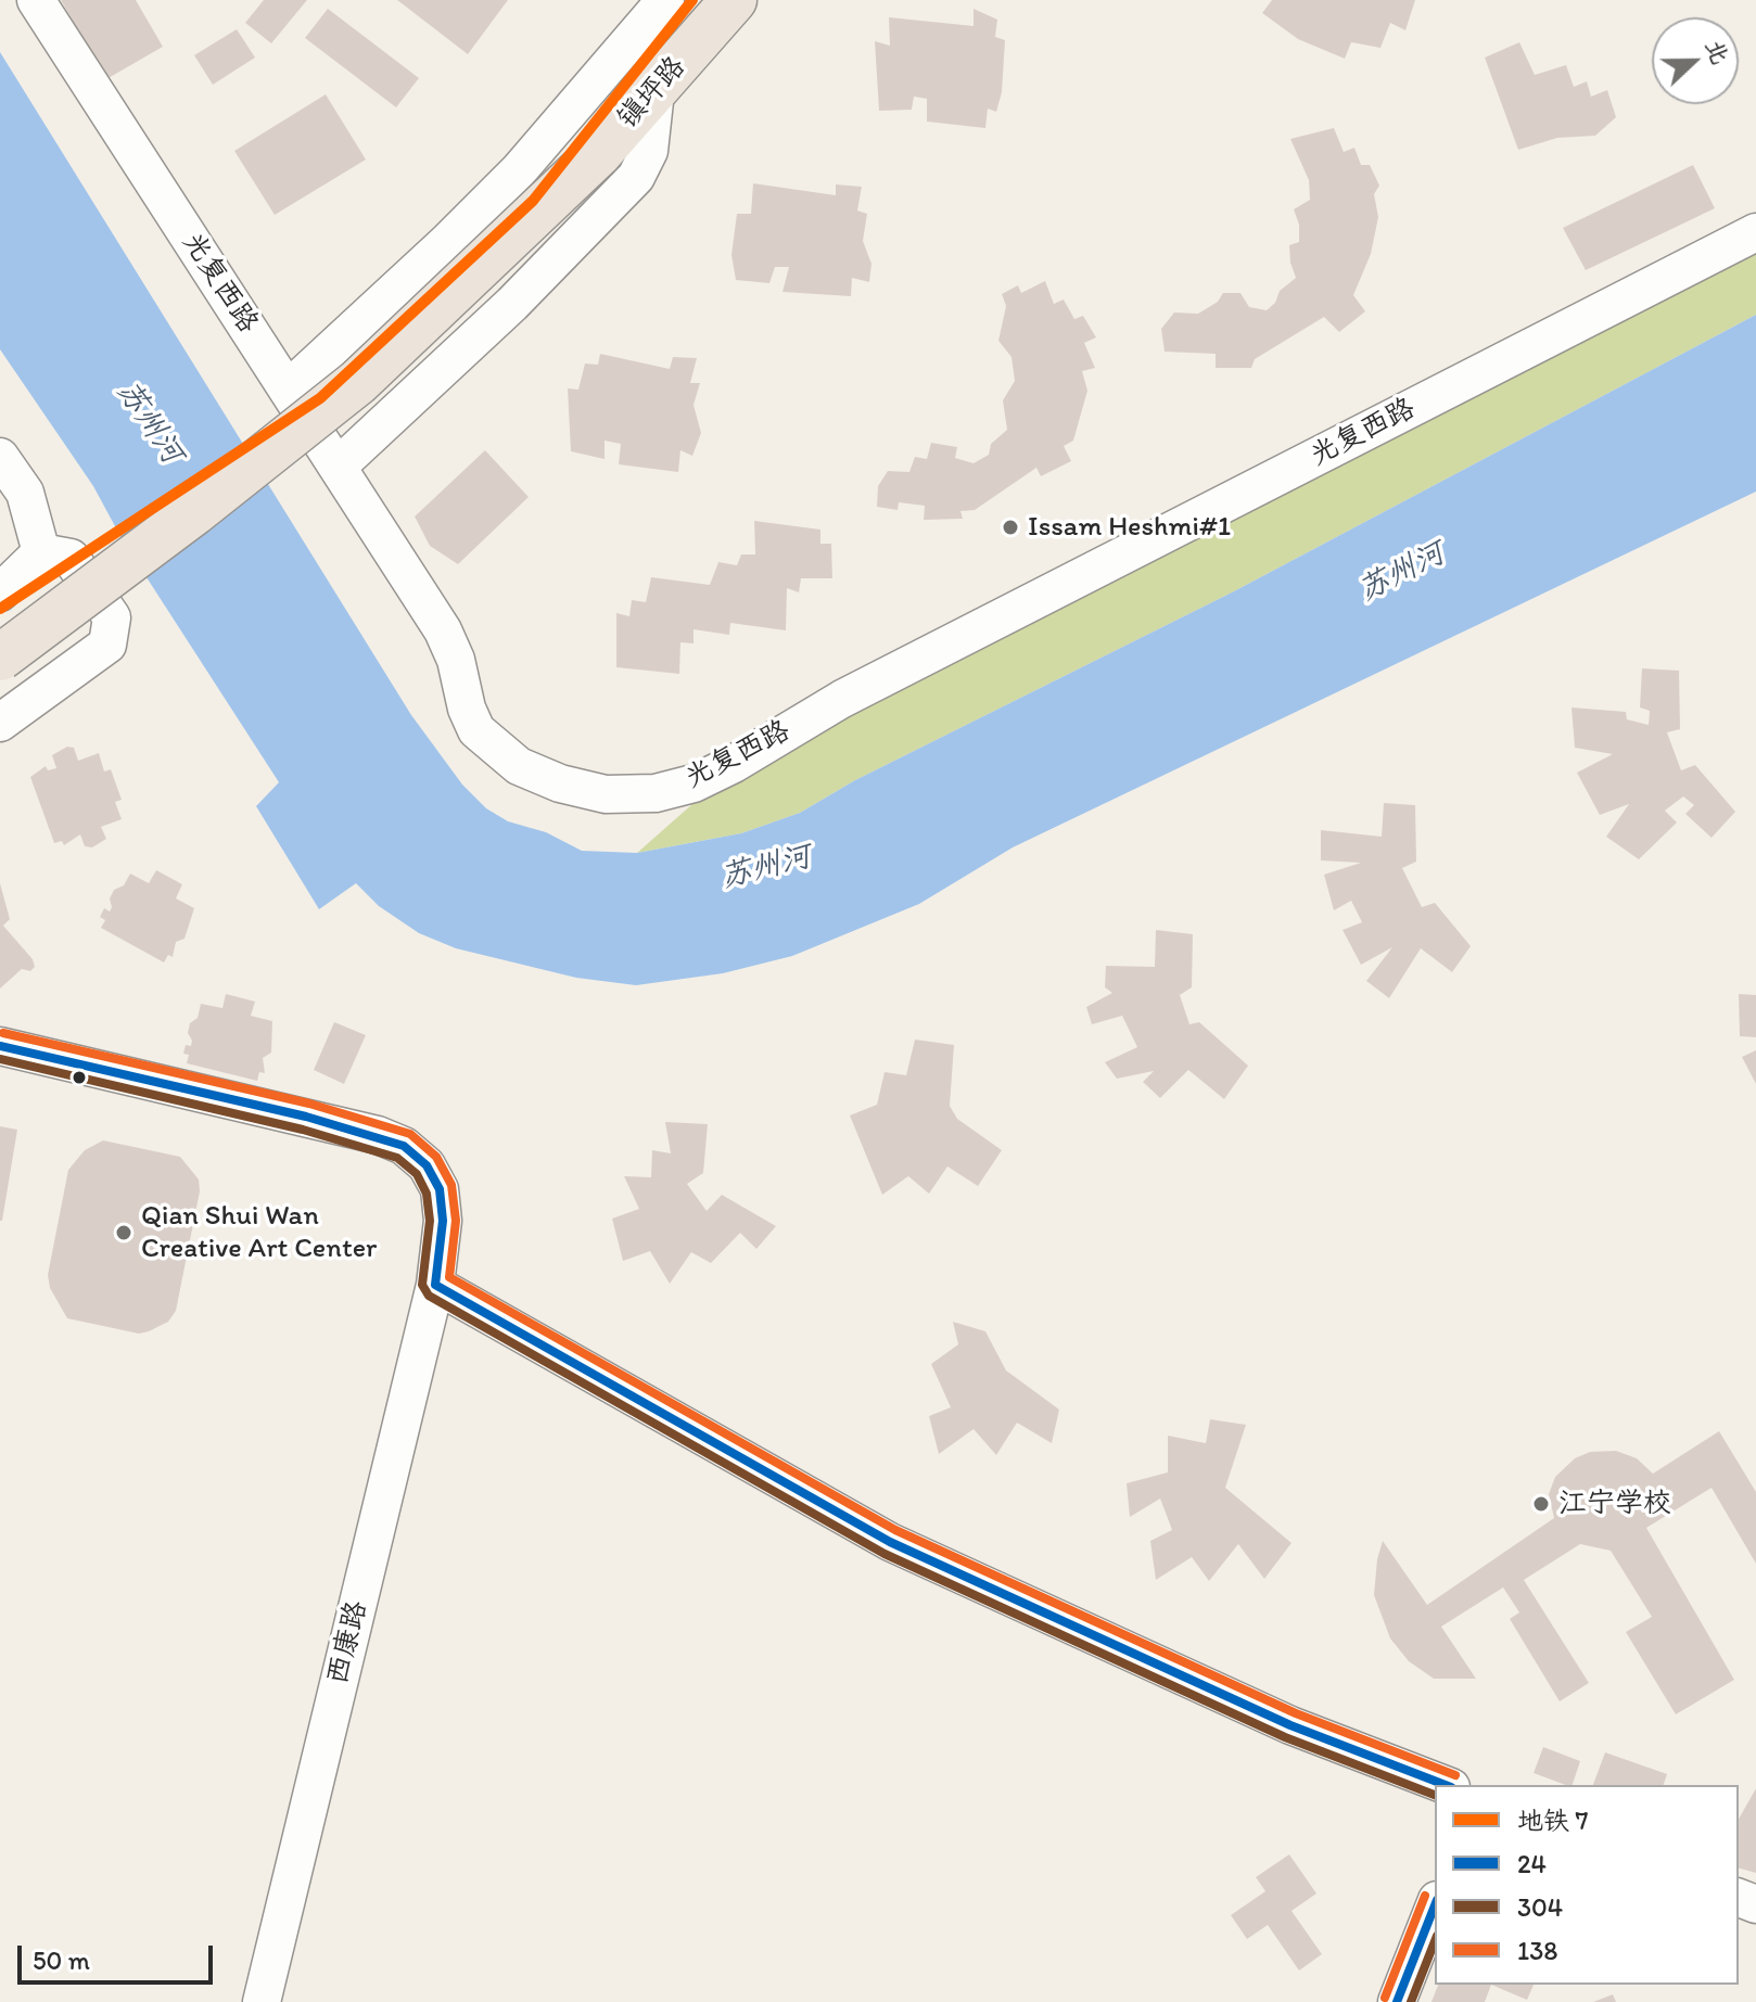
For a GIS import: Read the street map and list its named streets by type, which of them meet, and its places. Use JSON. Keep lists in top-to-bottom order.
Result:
{
  "streets": {
    "main road": ["镇坪路"],
    "street": ["光复西路", "西康路"]
  },
  "water": ["苏州河"],
  "places": ["Issam Heshmi#1", "Qian Shui Wan Creative Art Center", "江宁学校"],
  "lines": [
    "metro line 7",
    "transit line 138",
    "transit line 24",
    "transit line 304"
  ],
  "legend": [
    "地铁 7",
    "24",
    "304",
    "138"
  ],
  "scale_bar": "50 m",
  "north": "right"
}
